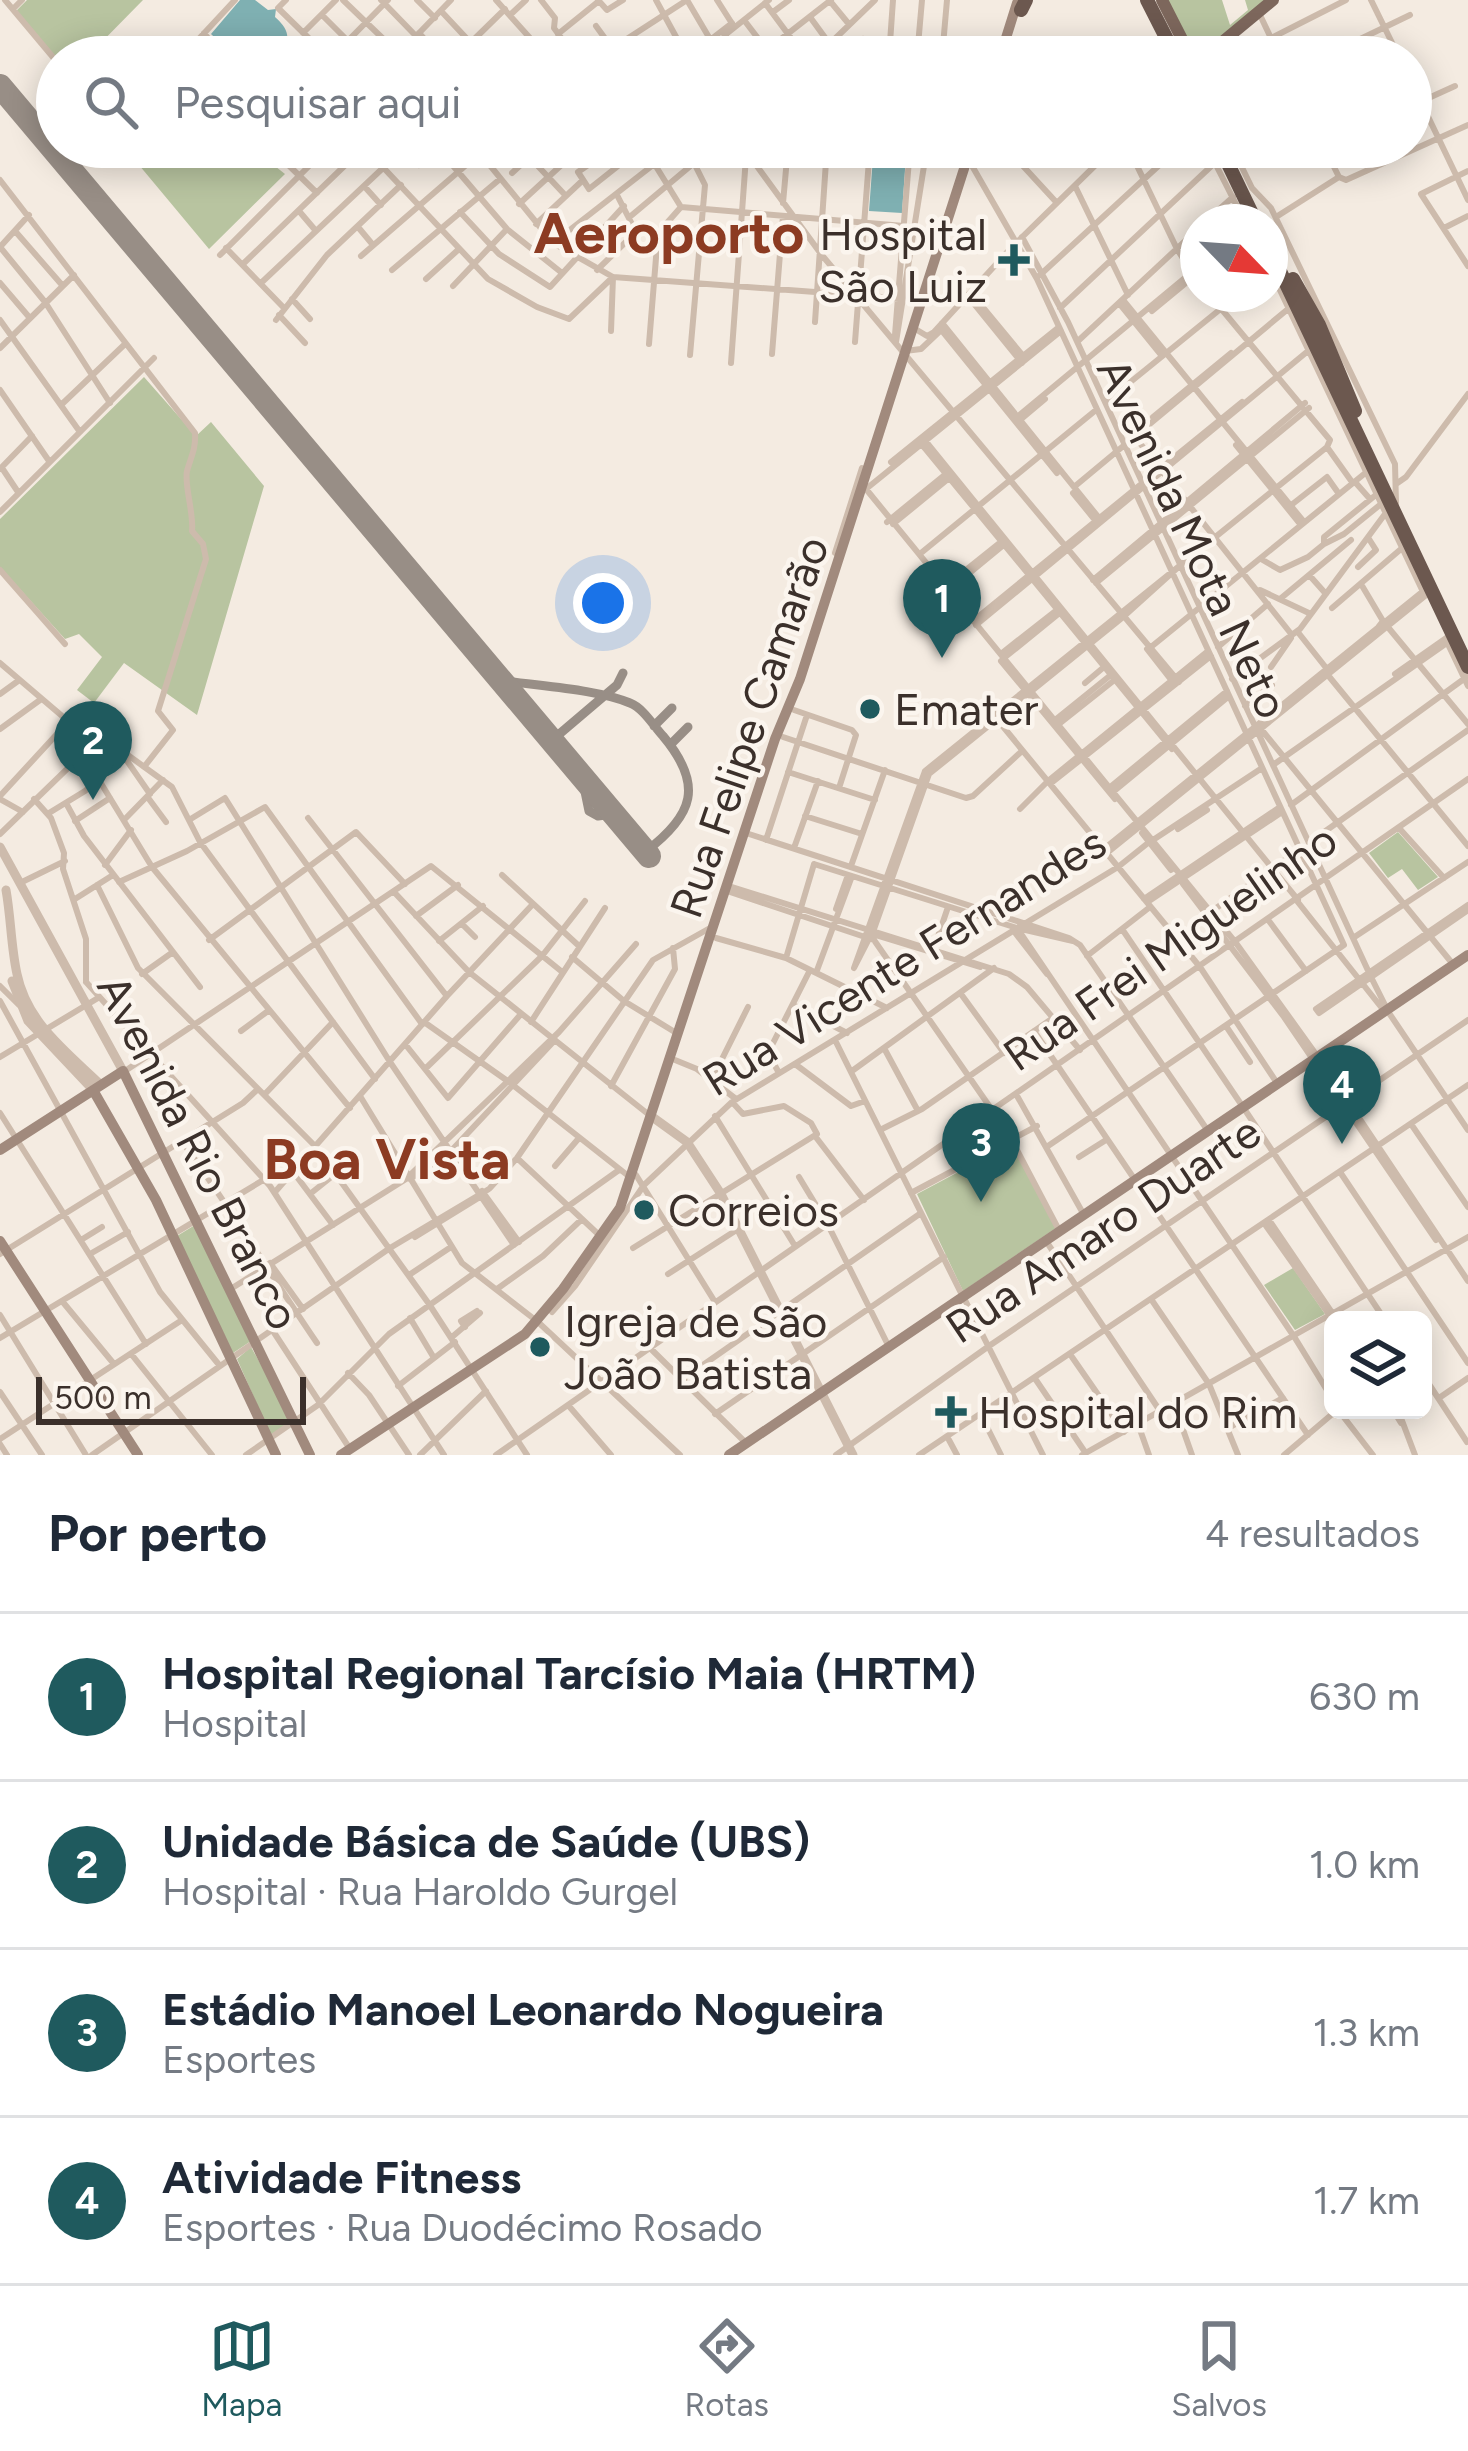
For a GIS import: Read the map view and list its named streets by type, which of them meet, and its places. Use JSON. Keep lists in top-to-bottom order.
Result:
{
  "streets": {
    "main road": ["Rua Felipe Camarão", "Avenida Rio Branco"],
    "street": [
      "Avenida Mota Neto",
      "Rua Frei Miguelinho",
      "Rua Vicente Fernandes",
      "Rua Amaro Duarte"
    ]
  },
  "crossings": [
    ["Avenida Mota Neto", "Rua Frei Miguelinho"],
    ["Avenida Mota Neto", "Rua Vicente Fernandes"],
    ["Avenida Mota Neto", "Rua Amaro Duarte"],
    ["Rua Felipe Camarão", "Rua Vicente Fernandes"]
  ],
  "districts": ["Aeroporto", "Boa Vista"],
  "places": {
    "health": ["Hospital São Luiz", "Hospital do Rim"],
    "other": ["Emater", "Correios", "Igreja de São João Batista"]
  },
  "scale_bar": "500 m",
  "north": "bottom right",
  "page": {
    "search": "Pesquisar aqui",
    "pins": [
      "1",
      "2",
      "4",
      "3"
    ],
    "scale": "500 m",
    "heading": ["Por perto", "4 resultados"],
    "list": [
      {
        "mark": "1",
        "name": "Hospital Regional Tarcísio Maia (HRTM)",
        "note": "Hospital",
        "value": "630 m"
      },
      {
        "mark": "2",
        "name": "Unidade Básica de Saúde (UBS)",
        "note": "Hospital · Rua Haroldo Gurgel",
        "value": "1.0 km"
      },
      {
        "mark": "3",
        "name": "Estádio Manoel Leonardo Nogueira",
        "note": "Esportes",
        "value": "1.3 km"
      },
      {
        "mark": "4",
        "name": "Atividade Fitness",
        "note": "Esportes · Rua Duodécimo Rosado",
        "value": "1.7 km"
      }
    ],
    "nav": ["Mapa", "Rotas", "Salvos"]
  }
}
